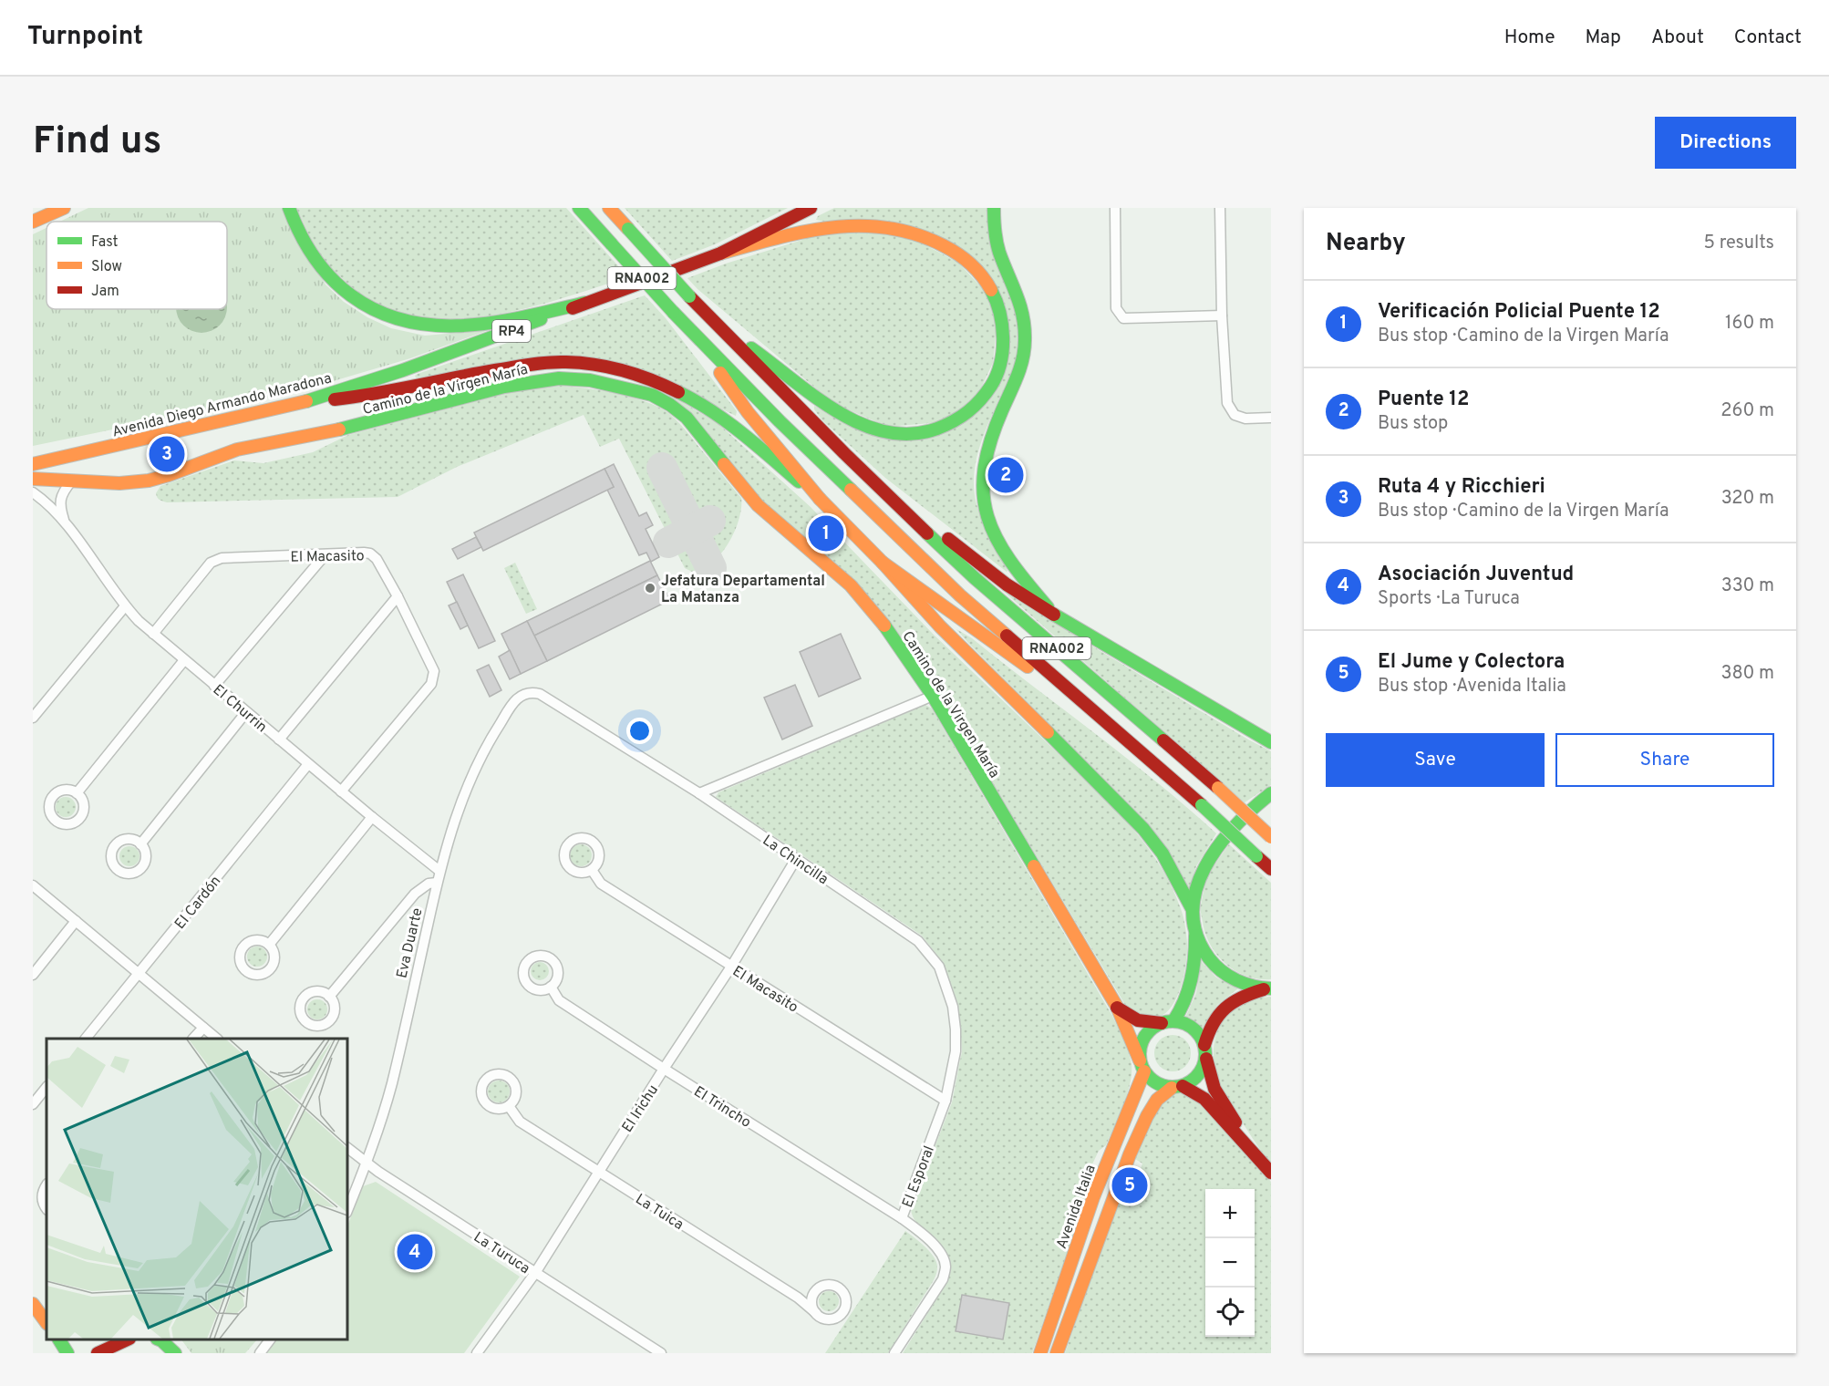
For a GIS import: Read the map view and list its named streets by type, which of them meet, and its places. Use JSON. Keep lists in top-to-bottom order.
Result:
{
  "streets": {
    "main road": [
      "RNA002",
      "RP4",
      "Camino de la Virgen María",
      "Avenida Diego Armando Maradona",
      "Avenida Italia"
    ],
    "street": [
      "El Macasito",
      "El Churrin",
      "La Chincilla",
      "El Cardón",
      "Eva Duarte",
      "El Trincho",
      "El Irichu",
      "El Esporal",
      "La Tuica",
      "La Turuca"
    ]
  },
  "crossings": [
    ["Camino de la Virgen María", "El Churrin"],
    ["Camino de la Virgen María", "Avenida Italia"],
    ["El Macasito", "El Churrin"],
    ["El Macasito", "La Chincilla"],
    ["El Macasito", "El Irichu"],
    ["El Macasito", "El Esporal"],
    ["El Churrin", "El Cardón"],
    ["El Churrin", "Eva Duarte"],
    ["La Chincilla", "Eva Duarte"],
    ["La Chincilla", "El Irichu"],
    ["La Chincilla", "El Esporal"],
    ["Eva Duarte", "La Turuca"],
    ["El Trincho", "El Irichu"],
    ["El Trincho", "El Esporal"],
    ["El Irichu", "La Tuica"],
    ["El Irichu", "La Turuca"]
  ],
  "places": ["Jefatura Departamental La Matanza"],
  "legend": ["Fast", "Slow", "Jam"],
  "page": {
    "header": "Turnpoint",
    "nav": [
      "Home",
      "Map",
      "About",
      "Contact"
    ],
    "buttons": [
      "Directions",
      ["Save", "Share"]
    ],
    "title": "Find us",
    "heading": ["Nearby", "5 results"],
    "list": [
      {
        "mark": "1",
        "name": "Verificación Policial Puente 12",
        "note": "Bus stop · Camino de la Virgen María",
        "value": "160 m"
      },
      {
        "mark": "2",
        "name": "Puente 12",
        "note": "Bus stop",
        "value": "260 m"
      },
      {
        "mark": "3",
        "name": "Ruta 4 y Ricchieri",
        "note": "Bus stop · Camino de la Virgen María",
        "value": "320 m"
      },
      {
        "mark": "4",
        "name": "Asociación Juventud",
        "note": "Sports · La Turuca",
        "value": "330 m"
      },
      {
        "mark": "5",
        "name": "El Jume y Colectora",
        "note": "Bus stop · Avenida Italia",
        "value": "380 m"
      }
    ],
    "pins": [
      "3",
      "2",
      "1",
      "5",
      "4"
    ],
    "map_buttons": ["+", "−"]
  }
}
